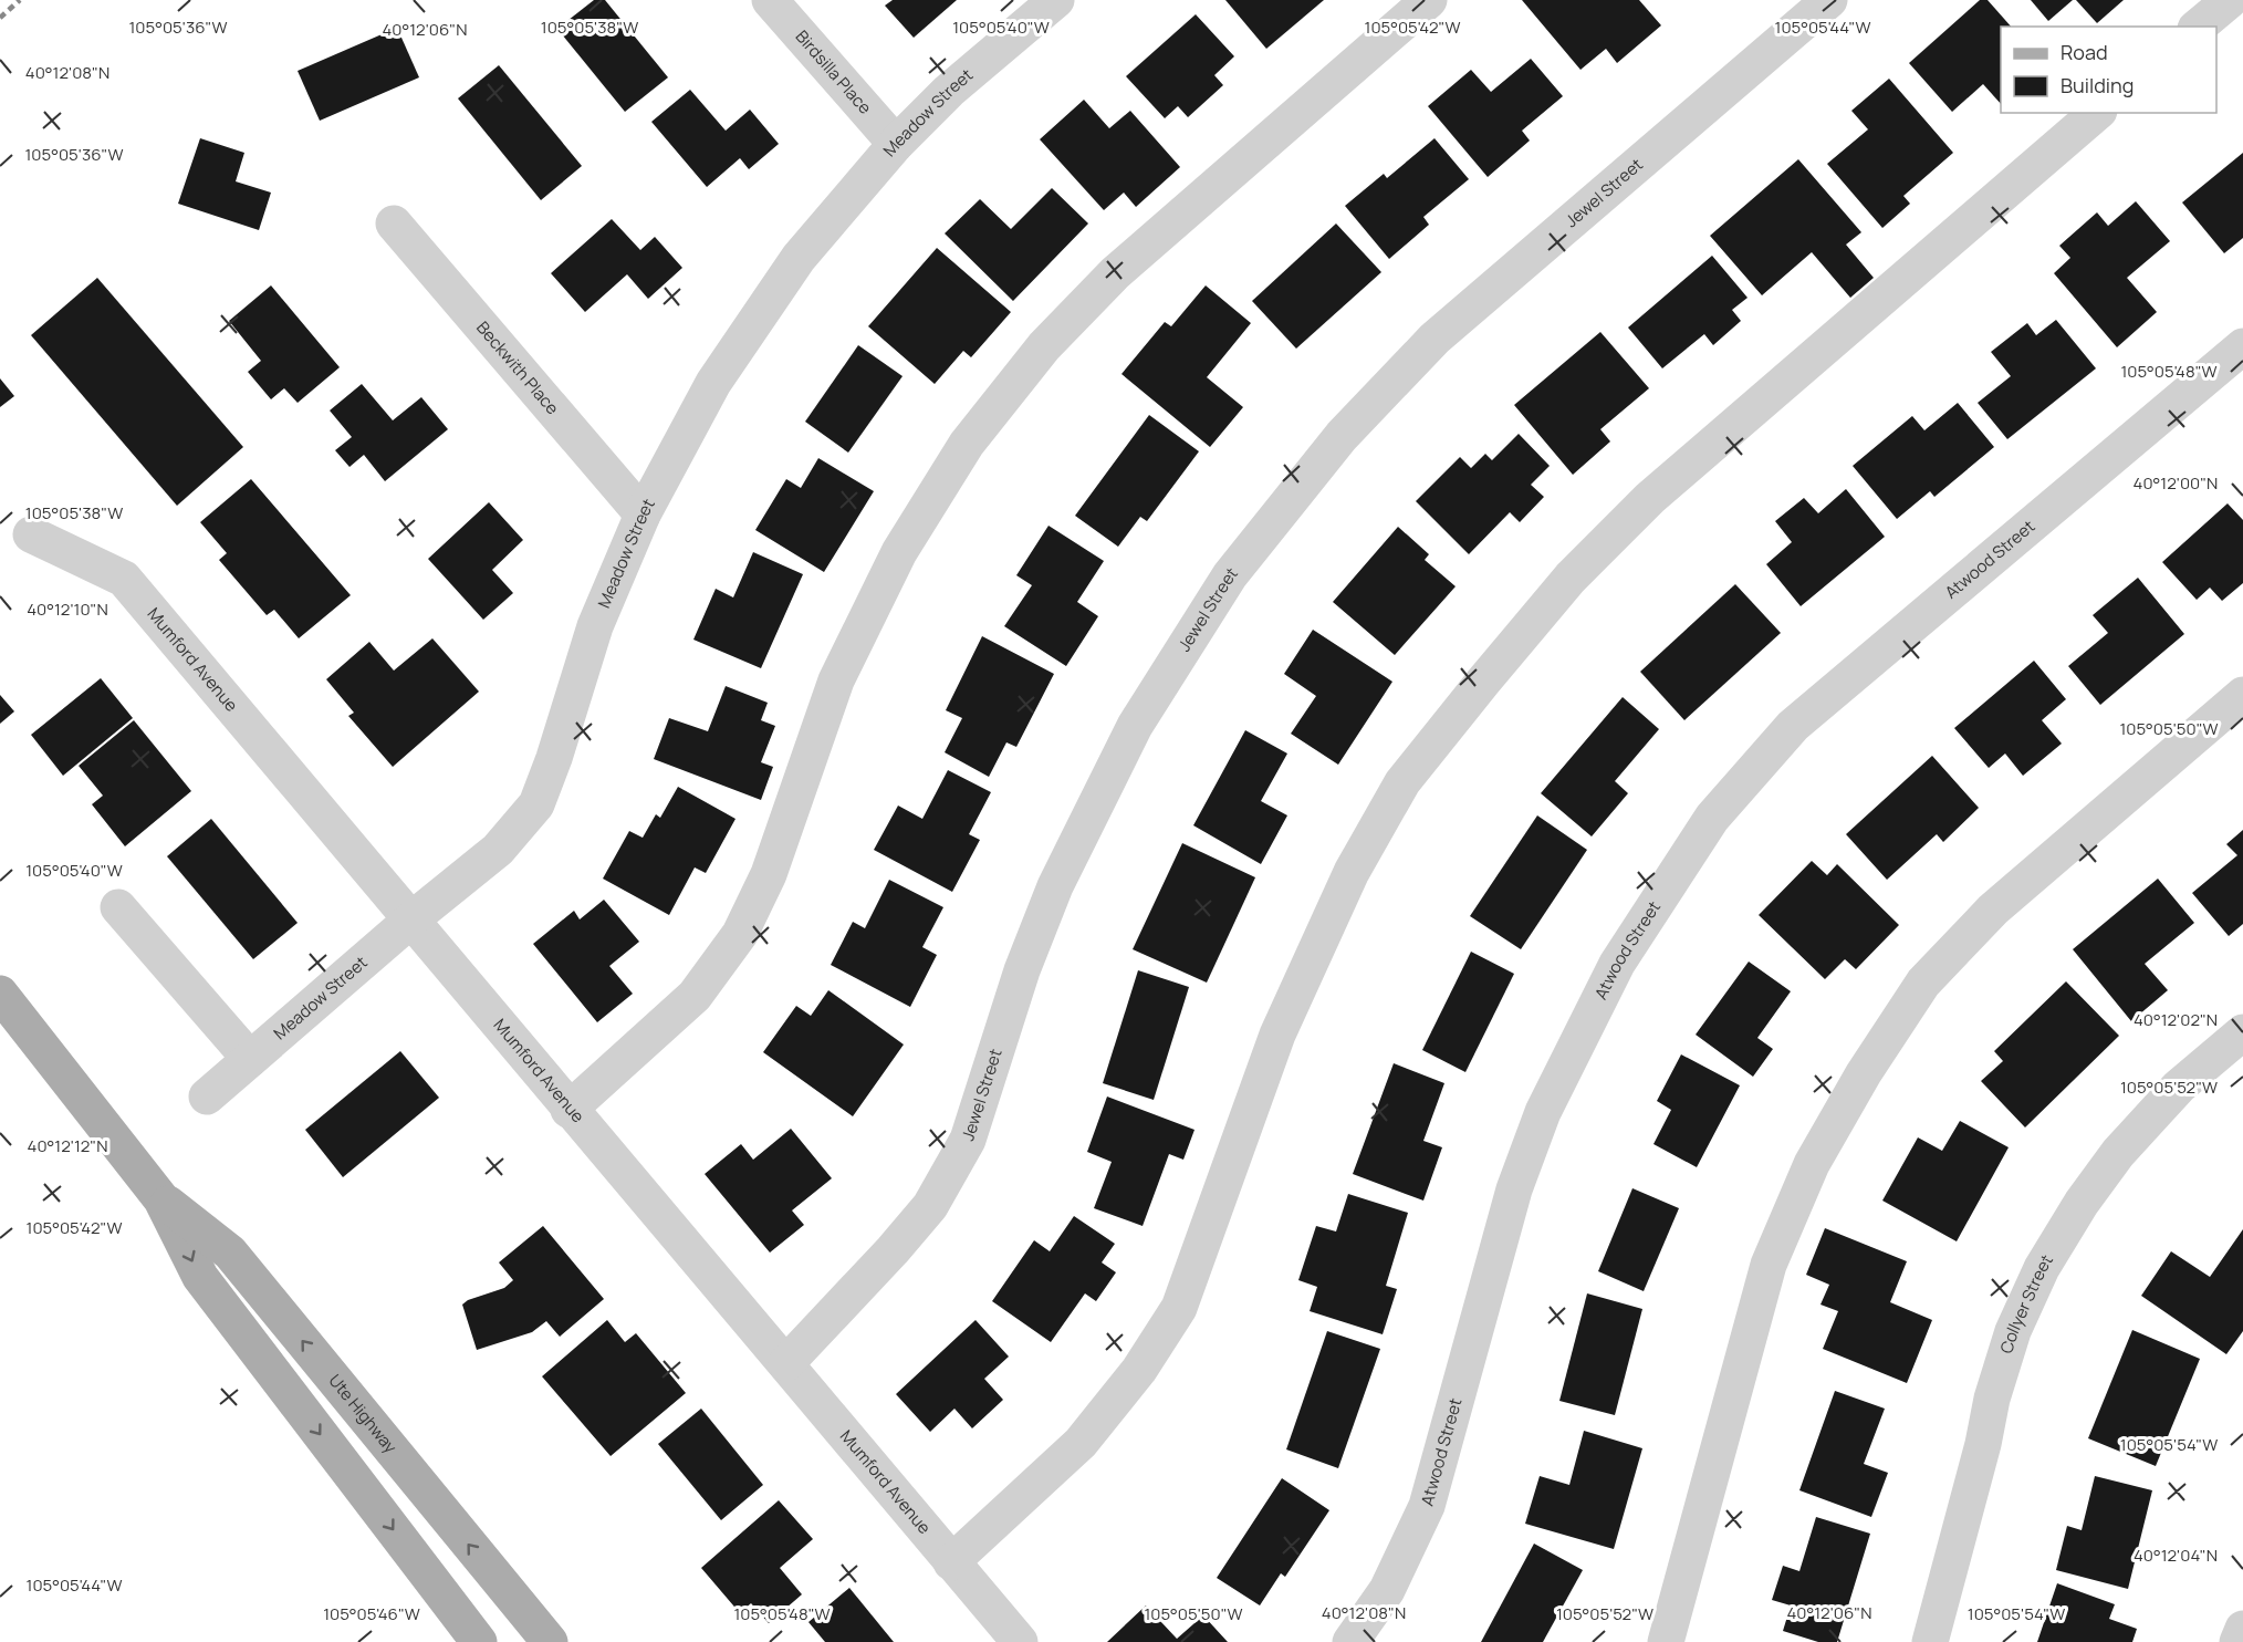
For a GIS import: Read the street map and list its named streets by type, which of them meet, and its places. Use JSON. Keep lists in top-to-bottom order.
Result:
{
  "streets": {
    "main road": ["Ute Highway"],
    "street": [
      "Birdsilla Place",
      "Meadow Street",
      "Jewel Street",
      "Beckwith Place",
      "Atwood Street",
      "Mumford Avenue",
      "Collyer Street"
    ]
  },
  "crossings": [
    ["Birdsilla Place", "Meadow Street"],
    ["Meadow Street", "Beckwith Place"],
    ["Meadow Street", "Mumford Avenue"],
    ["Jewel Street", "Mumford Avenue"]
  ],
  "legend": ["Road", "Building"],
  "coordinates": [
    "105°05'36\"W",
    "105°05'38\"W",
    "105°05'40\"W",
    "105°05'42\"W",
    "105°05'44\"W",
    "40°12'06\"N",
    "40°12'08\"N",
    "105°05'48\"W",
    "40°12'00\"N",
    "40°12'10\"N",
    "105°05'50\"W",
    "40°12'02\"N",
    "105°05'52\"W",
    "40°12'12\"N",
    "105°05'54\"W",
    "40°12'04\"N",
    "105°05'46\"W"
  ]
}
